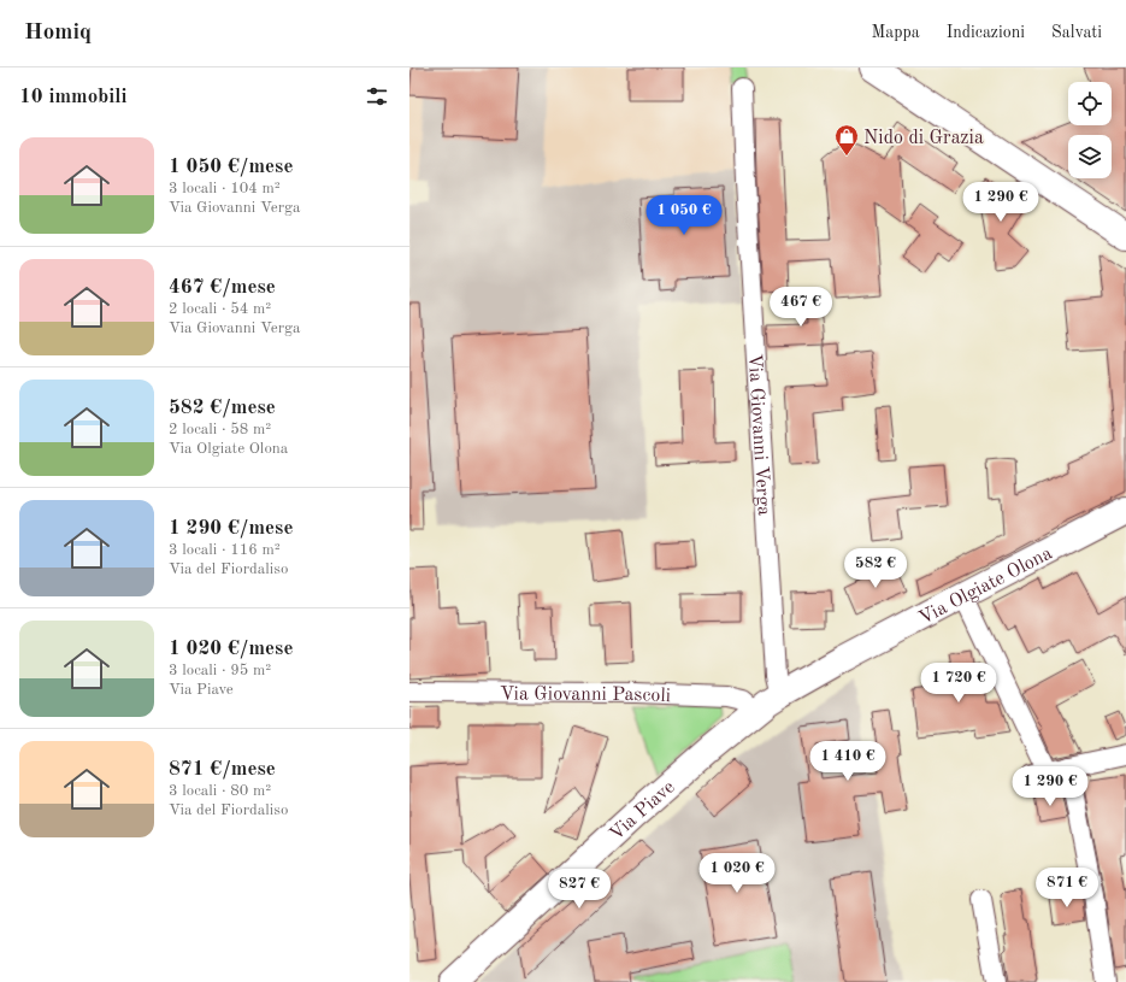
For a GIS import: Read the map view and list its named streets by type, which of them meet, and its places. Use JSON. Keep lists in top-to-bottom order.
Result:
{
  "streets": {
    "street": [
      "Via Giovanni Verga",
      "Via Olgiate Olona",
      "Via Giovanni Pascoli",
      "Via Piave"
    ]
  },
  "crossings": [
    ["Via Giovanni Verga", "Via Piave"],
    ["Via Olgiate Olona", "Via Piave"],
    ["Via Giovanni Pascoli", "Via Piave"]
  ],
  "places": {
    "shop": ["Nido di Grazia"]
  },
  "page": {
    "header": "Homiq",
    "nav": ["Mappa", "Indicazioni", "Salvati"],
    "heading": "10 immobili",
    "list": [
      {
        "name": "1 050 €/mese",
        "note": "3 locali · 104 m² · Via Giovanni Verga"
      },
      {
        "name": "467 €/mese",
        "note": "2 locali · 54 m² · Via Giovanni Verga"
      },
      {
        "name": "582 €/mese",
        "note": "2 locali · 58 m² · Via Olgiate Olona"
      },
      {
        "name": "1 290 €/mese",
        "note": "3 locali · 116 m² · Via del Fiordaliso"
      },
      {
        "name": "1 020 €/mese",
        "note": "3 locali · 95 m² · Via Piave"
      },
      {
        "name": "871 €/mese",
        "note": "3 locali · 80 m² · Via del Fiordaliso"
      }
    ],
    "price": [
      "1 290 €",
      "1 050 €",
      "467 €",
      "582 €",
      "1 720 €",
      "1 410 €",
      "1 290 €",
      "1 020 €",
      "871 €",
      "827 €"
    ]
  }
}
